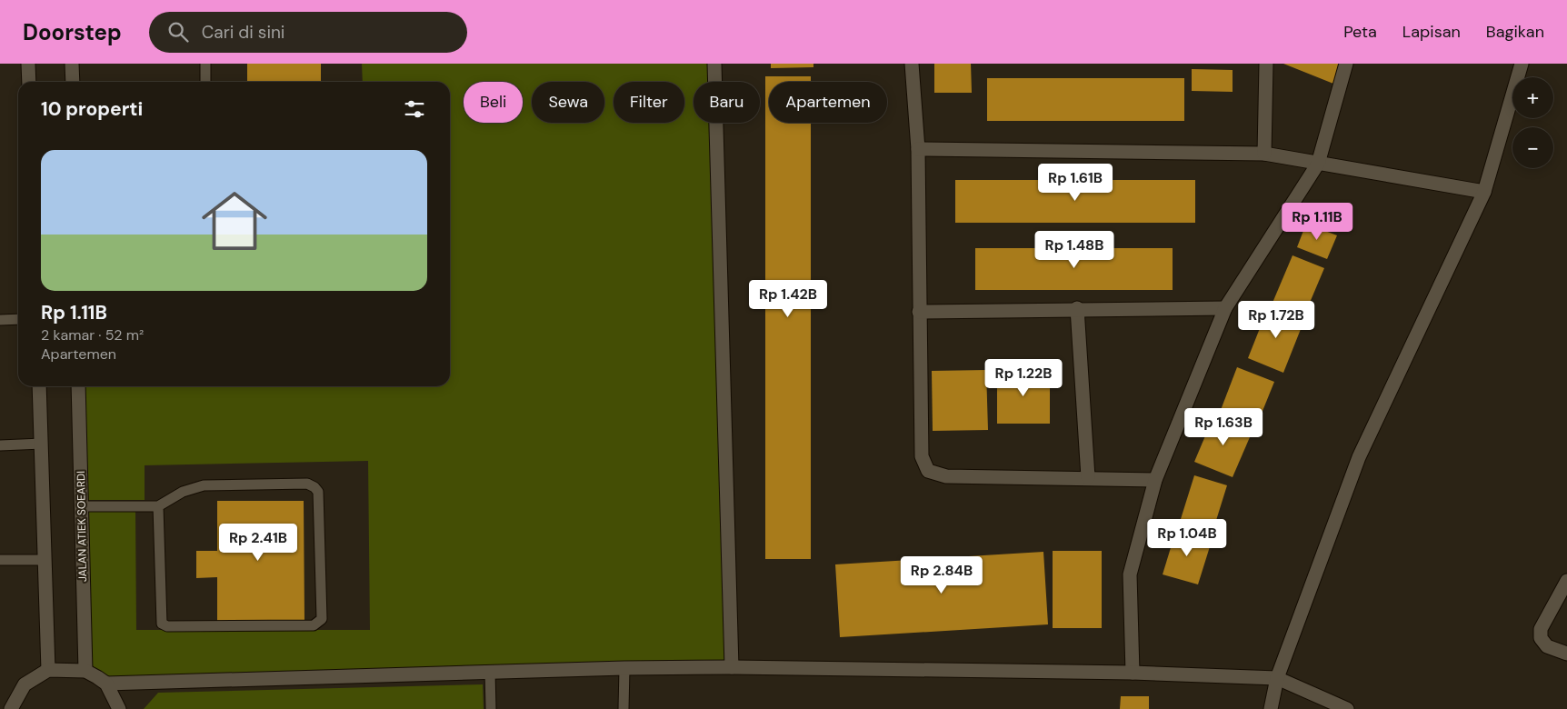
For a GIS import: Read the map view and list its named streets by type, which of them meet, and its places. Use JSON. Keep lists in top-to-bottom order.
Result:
{
  "streets": {
    "street": ["JALAN ATIEK SOEARDI"]
  },
  "page": {
    "header": "Doorstep",
    "search": "Cari di sini",
    "nav": ["Peta", "Lapisan", "Bagikan"],
    "map_buttons": ["+", "−"],
    "chip": [
      "Beli",
      "Sewa",
      "Filter",
      "Baru",
      "Apartemen"
    ],
    "heading": "10 properti",
    "list": [
      {
        "name": "Rp 1.11B",
        "note": "2 kamar · 52 m² · Apartemen"
      }
    ],
    "price": [
      "Rp 1.61B",
      "Rp 1.11B",
      "Rp 1.48B",
      "Rp 1.42B",
      "Rp 1.72B",
      "Rp 1.22B",
      "Rp 1.63B",
      "Rp 1.04B",
      "Rp 2.41B",
      "Rp 2.84B"
    ]
  }
}
